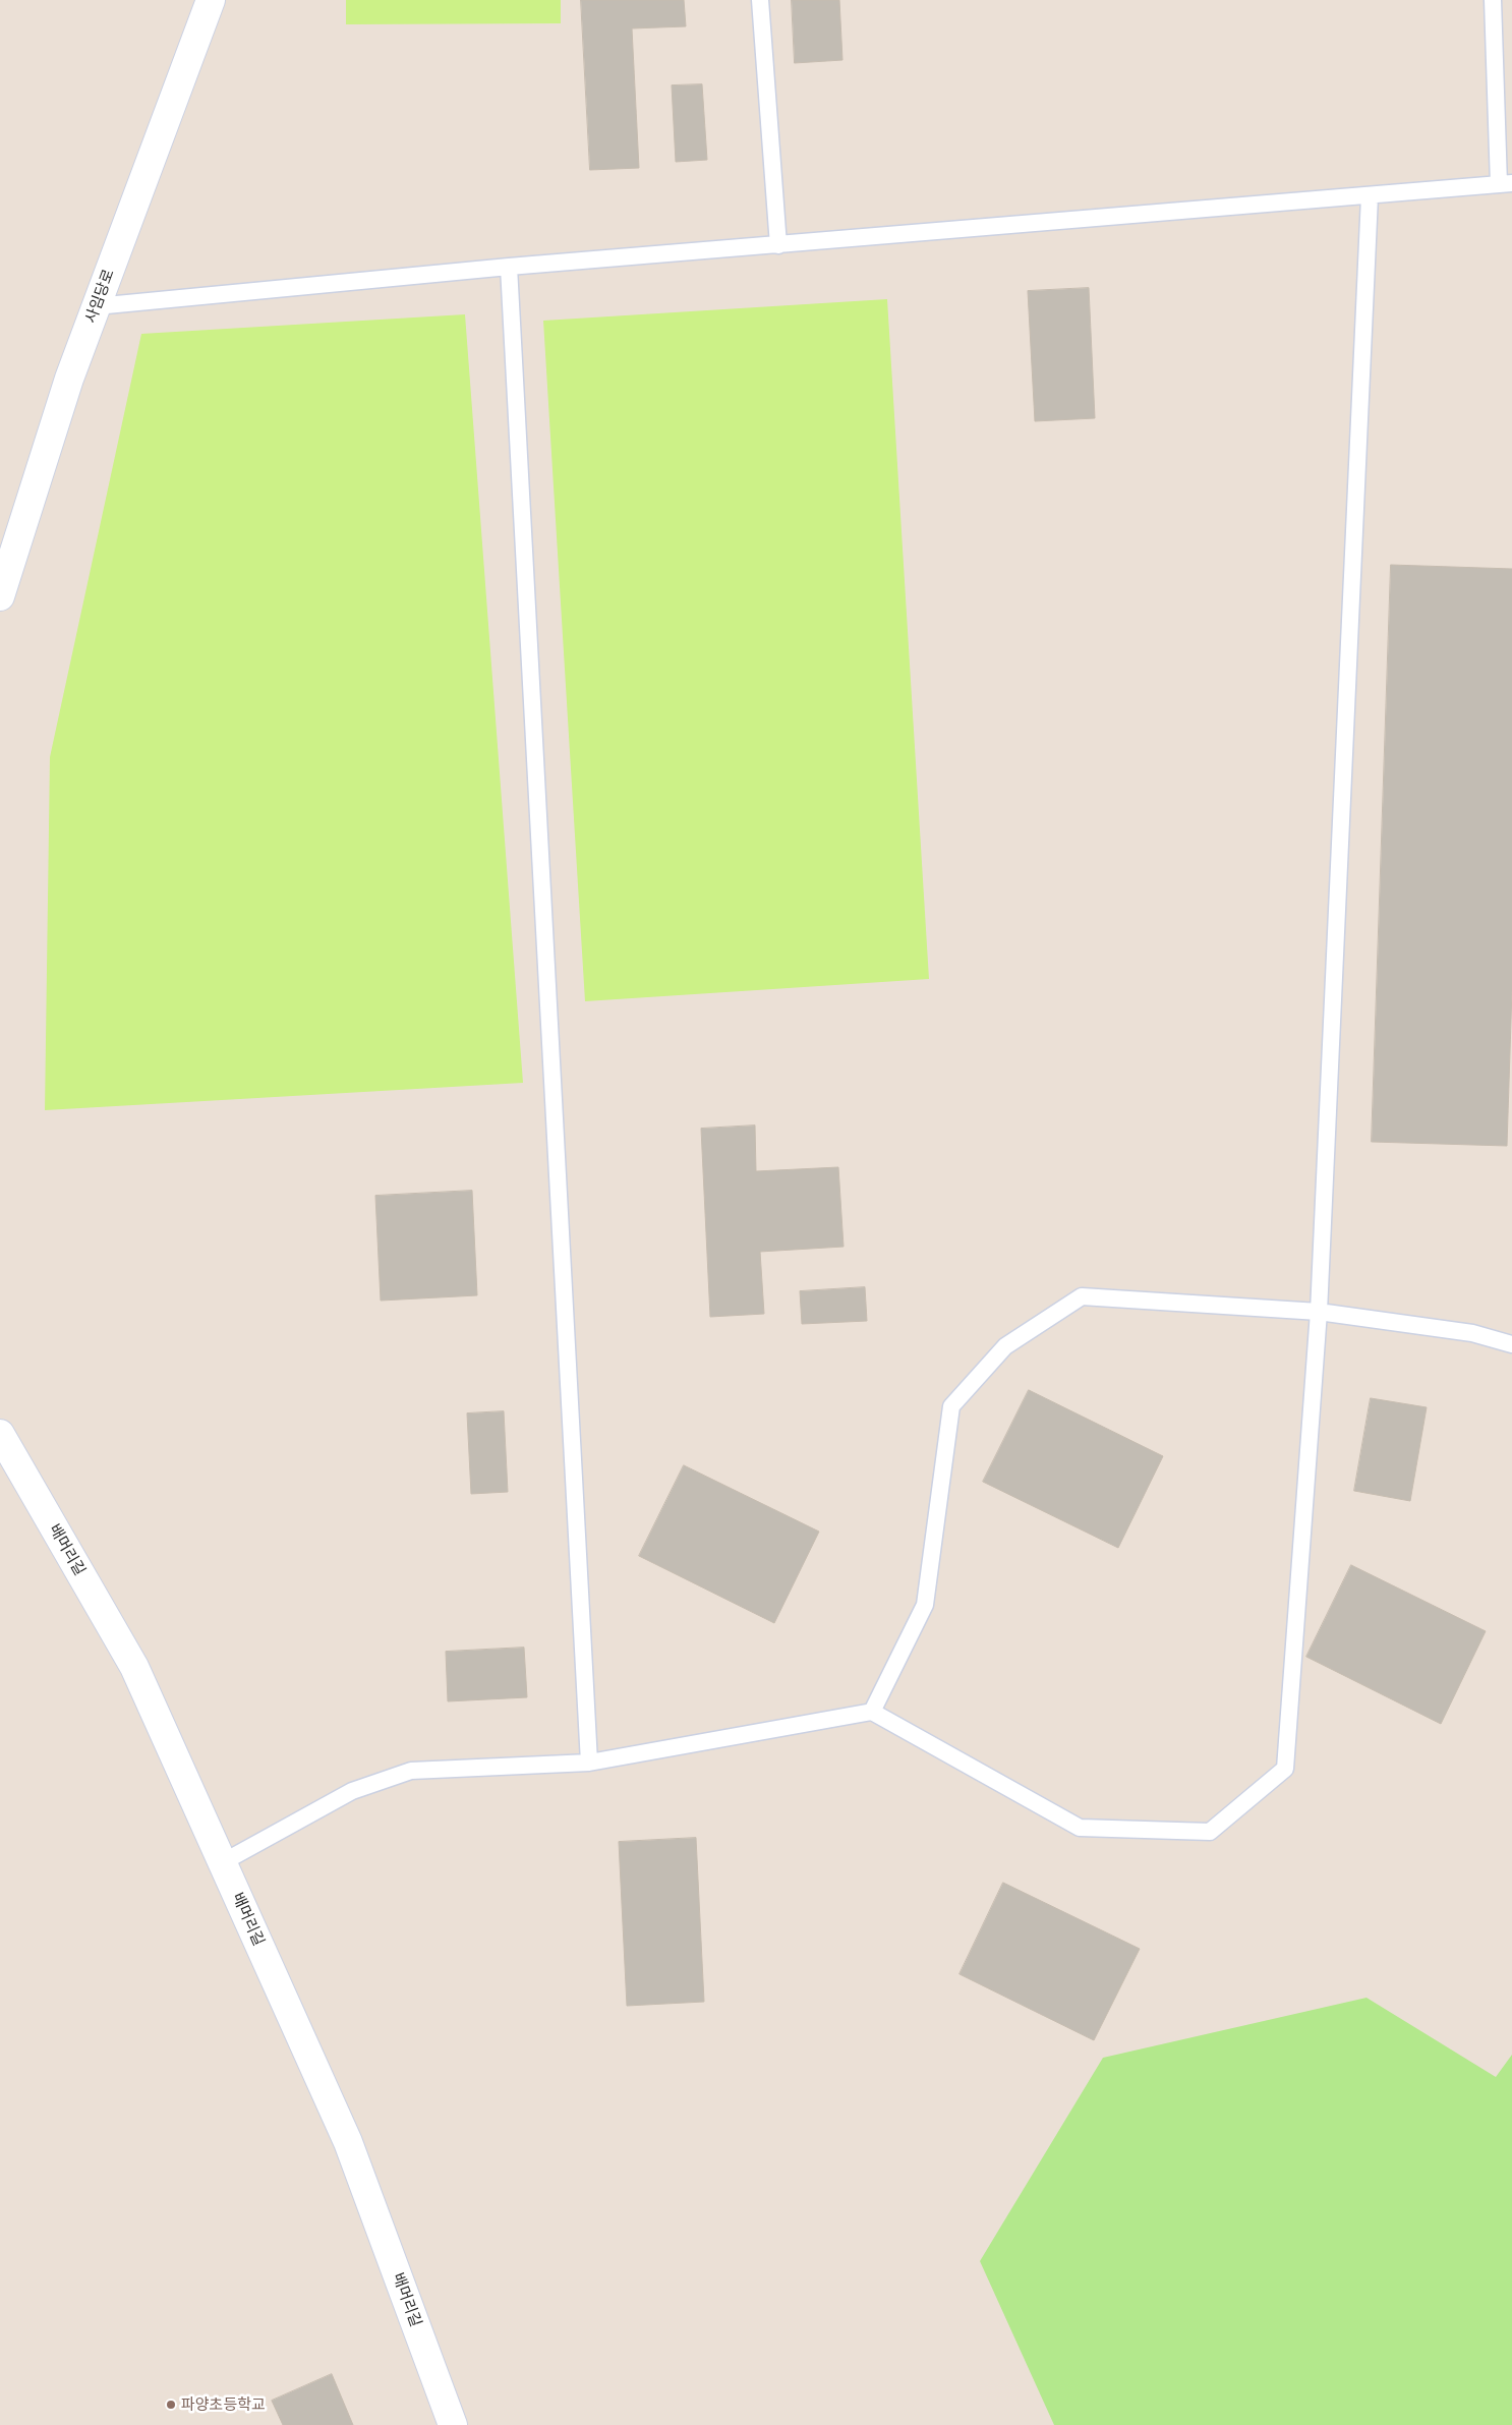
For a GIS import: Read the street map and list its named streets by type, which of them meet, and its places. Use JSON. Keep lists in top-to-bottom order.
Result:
{
  "streets": {
    "street": ["사임당로", "배머리길"]
  },
  "places": ["파양초등학교"]
}
